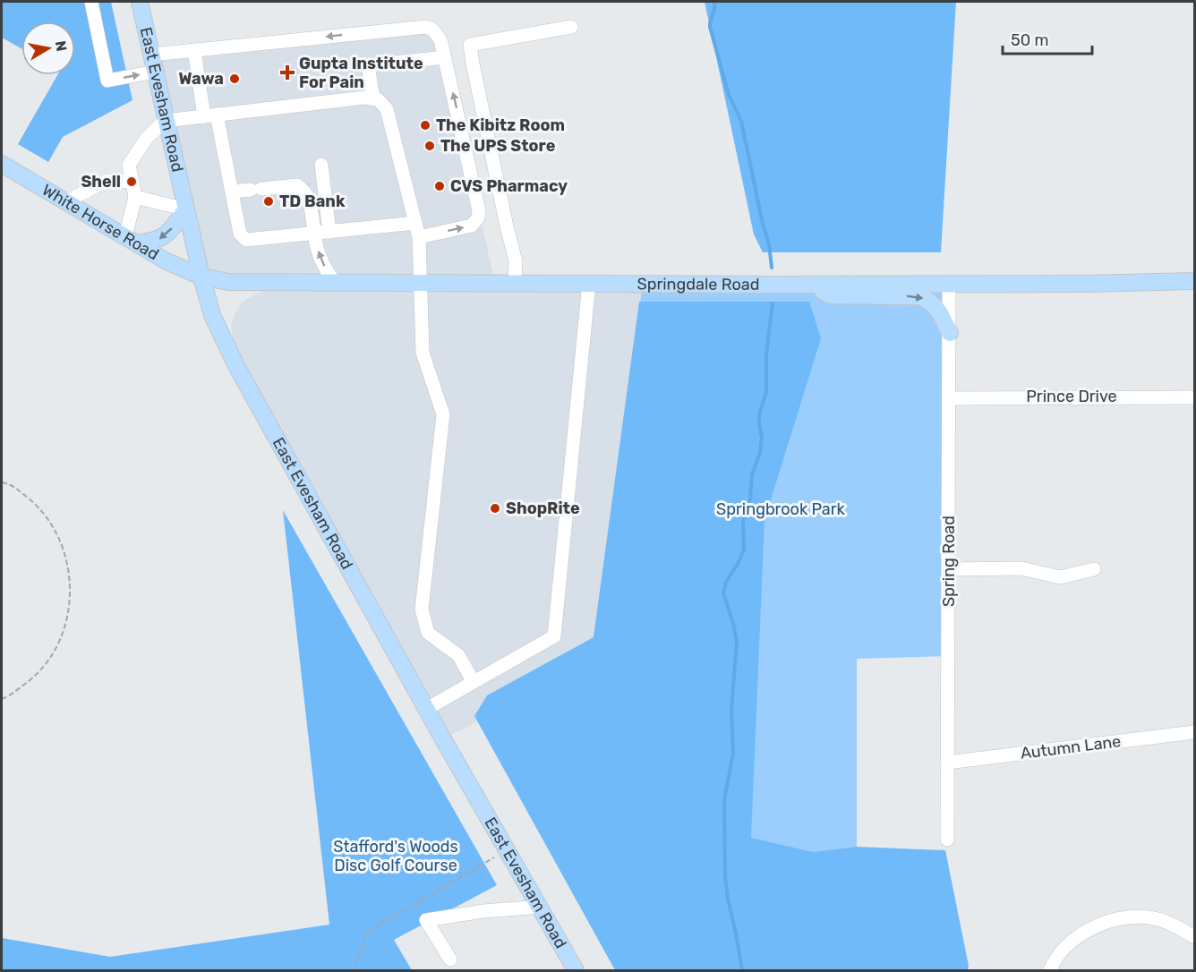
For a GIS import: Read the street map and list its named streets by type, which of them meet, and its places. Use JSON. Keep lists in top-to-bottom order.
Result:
{
  "streets": {
    "main road": ["East Evesham Road", "White Horse Road", "Springdale Road"],
    "street": ["Prince Drive", "Spring Road", "Autumn Lane"]
  },
  "crossings": [
    ["East Evesham Road", "White Horse Road"],
    ["East Evesham Road", "Springdale Road"],
    ["White Horse Road", "Springdale Road"],
    ["Springdale Road", "Spring Road"],
    ["Prince Drive", "Spring Road"],
    ["Spring Road", "Autumn Lane"]
  ],
  "parks": ["Springbrook Park", "Stafford's Woods Disc Golf Course"],
  "places": {
    "health": ["Gupta Institute For Pain"],
    "other": [
      "Wawa",
      "The Kibitz Room",
      "The UPS Store",
      "Shell",
      "CVS Pharmacy",
      "TD Bank",
      "ShopRite"
    ]
  },
  "scale_bar": "50 m",
  "north": "right"
}
